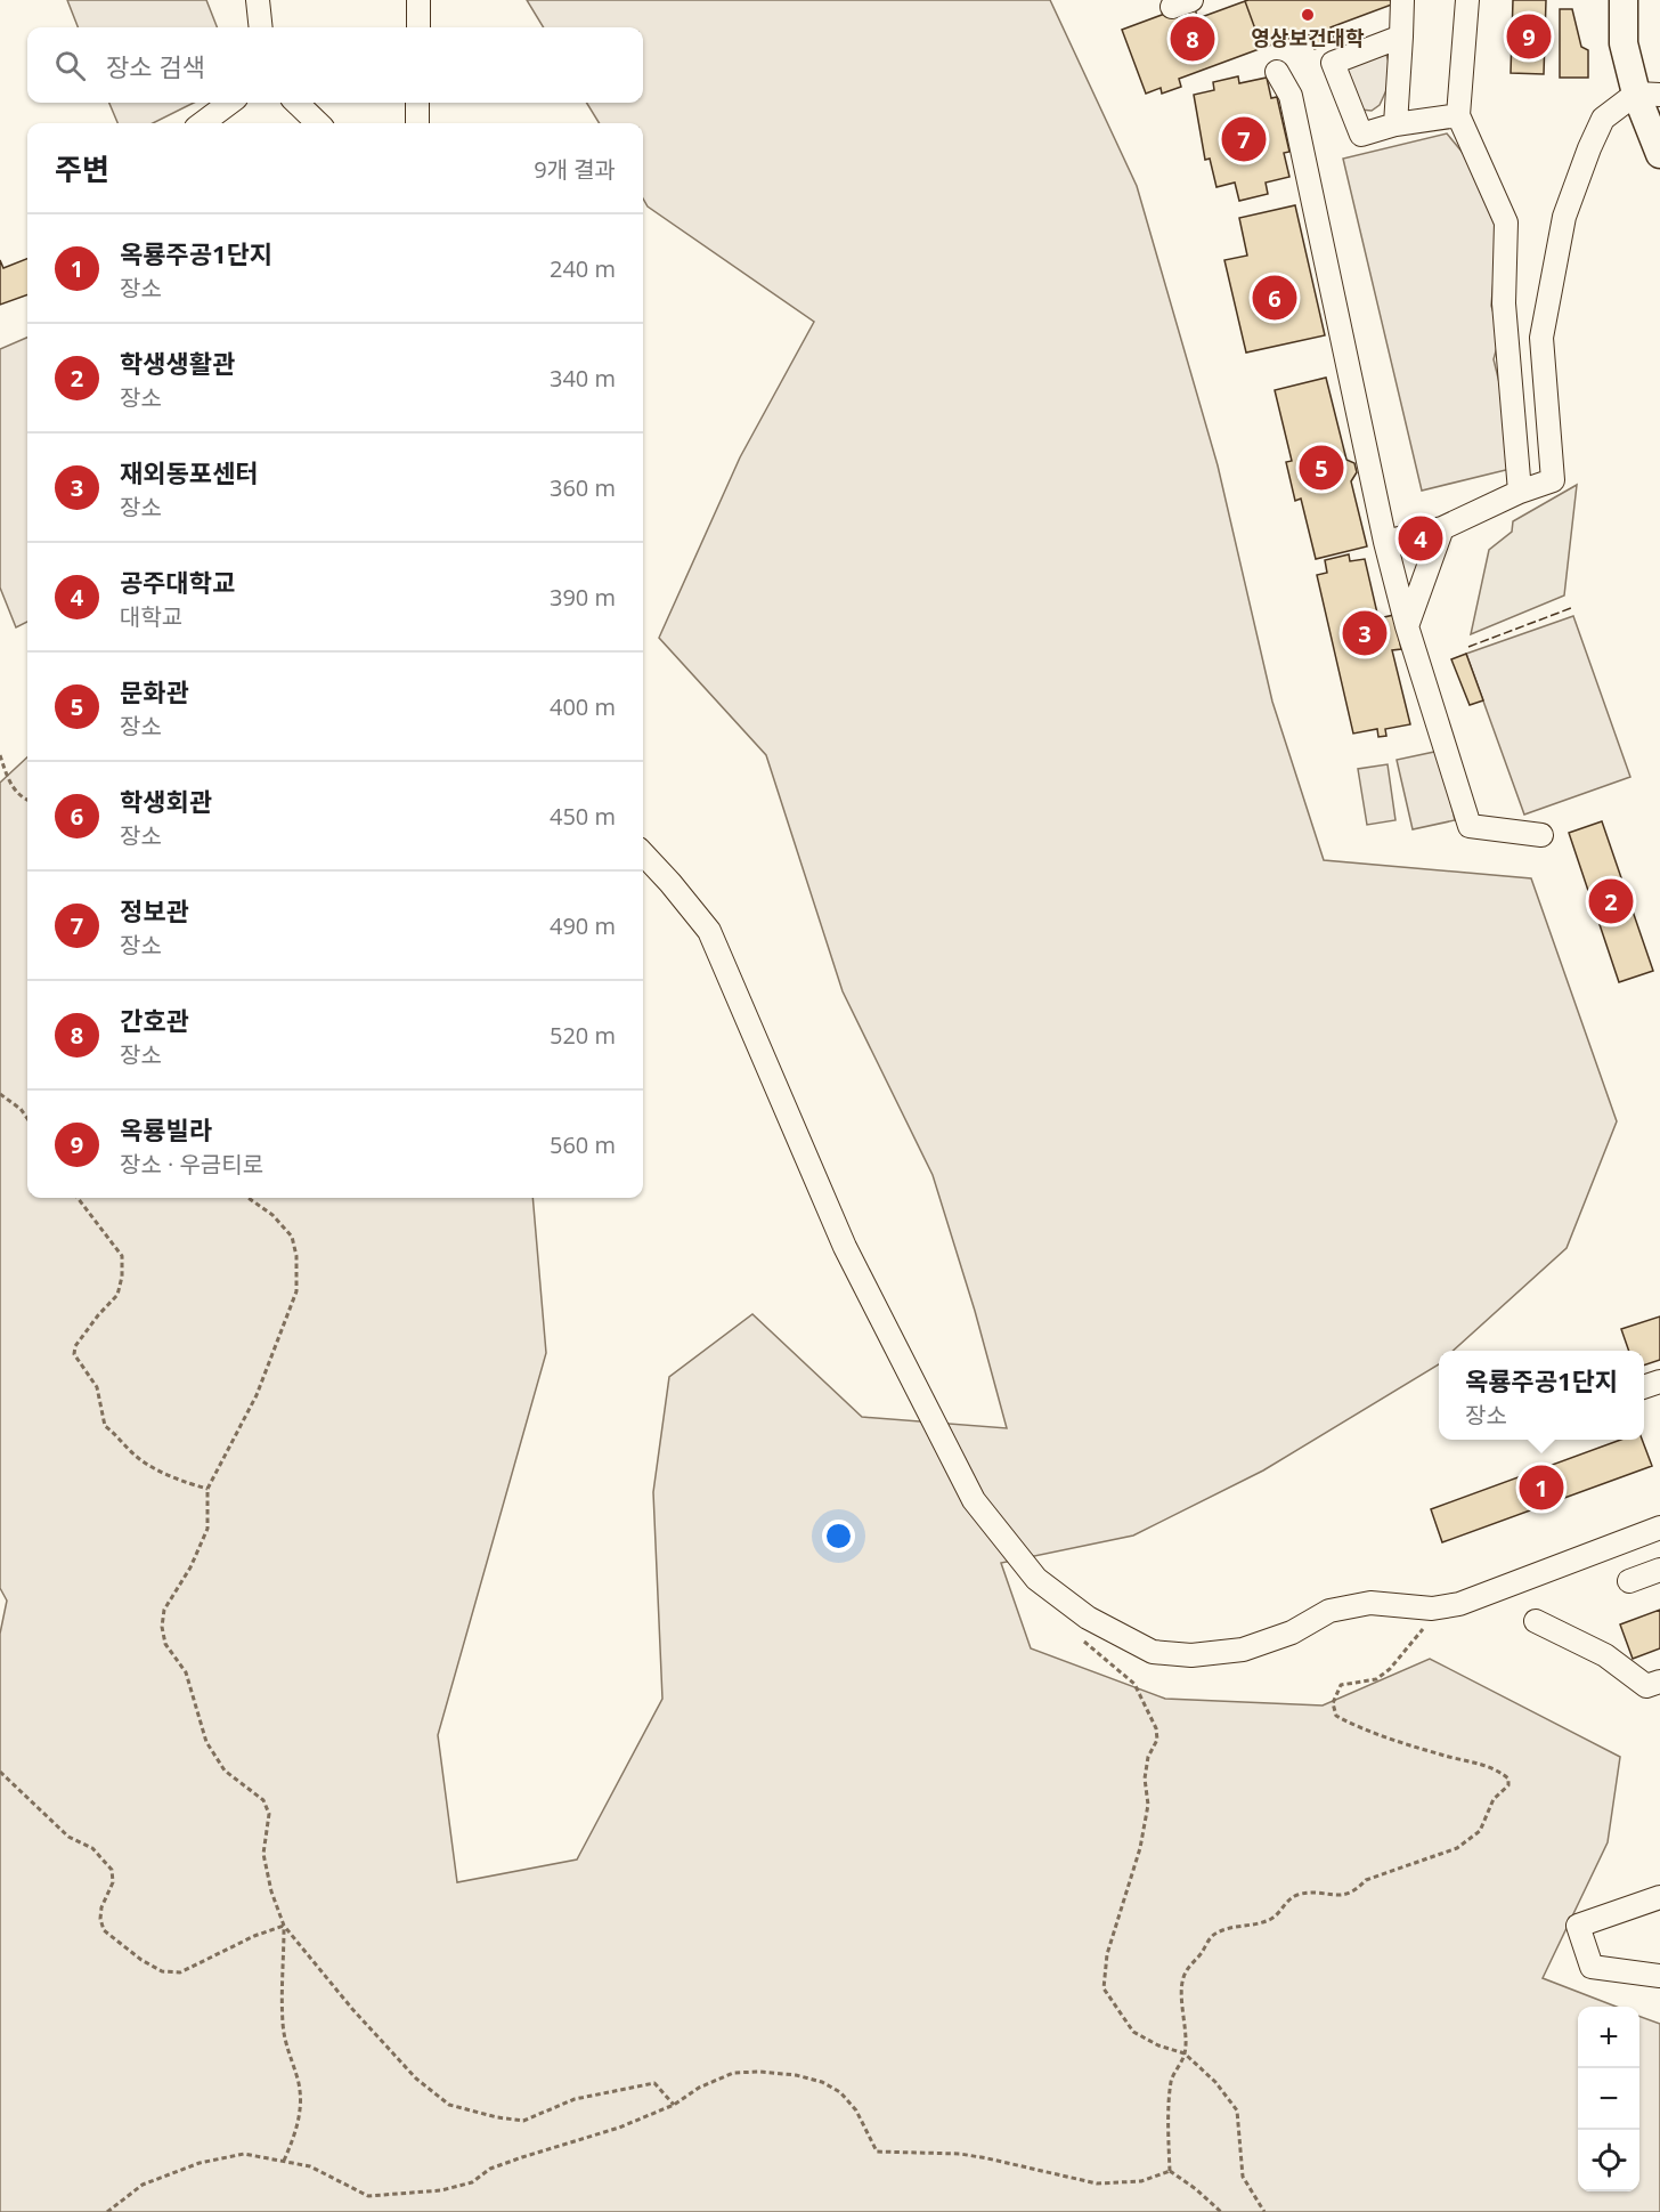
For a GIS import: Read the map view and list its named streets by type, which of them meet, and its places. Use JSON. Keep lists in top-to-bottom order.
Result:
{
  "places": ["영상보건대학"],
  "page": {
    "pins": [
      "9",
      "8",
      "7",
      "6",
      "5",
      "4",
      "3",
      "2",
      "1"
    ],
    "search": "장소 검색",
    "heading": ["주변", "9개 결과"],
    "list": [
      {
        "mark": "1",
        "name": "옥룡주공1단지",
        "note": "장소",
        "value": "240 m"
      },
      {
        "mark": "2",
        "name": "학생생활관",
        "note": "장소",
        "value": "340 m"
      },
      {
        "mark": "3",
        "name": "재외동포센터",
        "note": "장소",
        "value": "360 m"
      },
      {
        "mark": "4",
        "name": "공주대학교",
        "note": "대학교",
        "value": "390 m"
      },
      {
        "mark": "5",
        "name": "문화관",
        "note": "장소",
        "value": "400 m"
      },
      {
        "mark": "6",
        "name": "학생회관",
        "note": "장소",
        "value": "450 m"
      },
      {
        "mark": "7",
        "name": "정보관",
        "note": "장소",
        "value": "490 m"
      },
      {
        "mark": "8",
        "name": "간호관",
        "note": "장소",
        "value": "520 m"
      },
      {
        "mark": "9",
        "name": "옥룡빌라",
        "note": "장소 · 우금티로",
        "value": "560 m"
      }
    ],
    "popup": ["옥룡주공1단지", "장소"],
    "map_buttons": ["+", "−"]
  }
}
